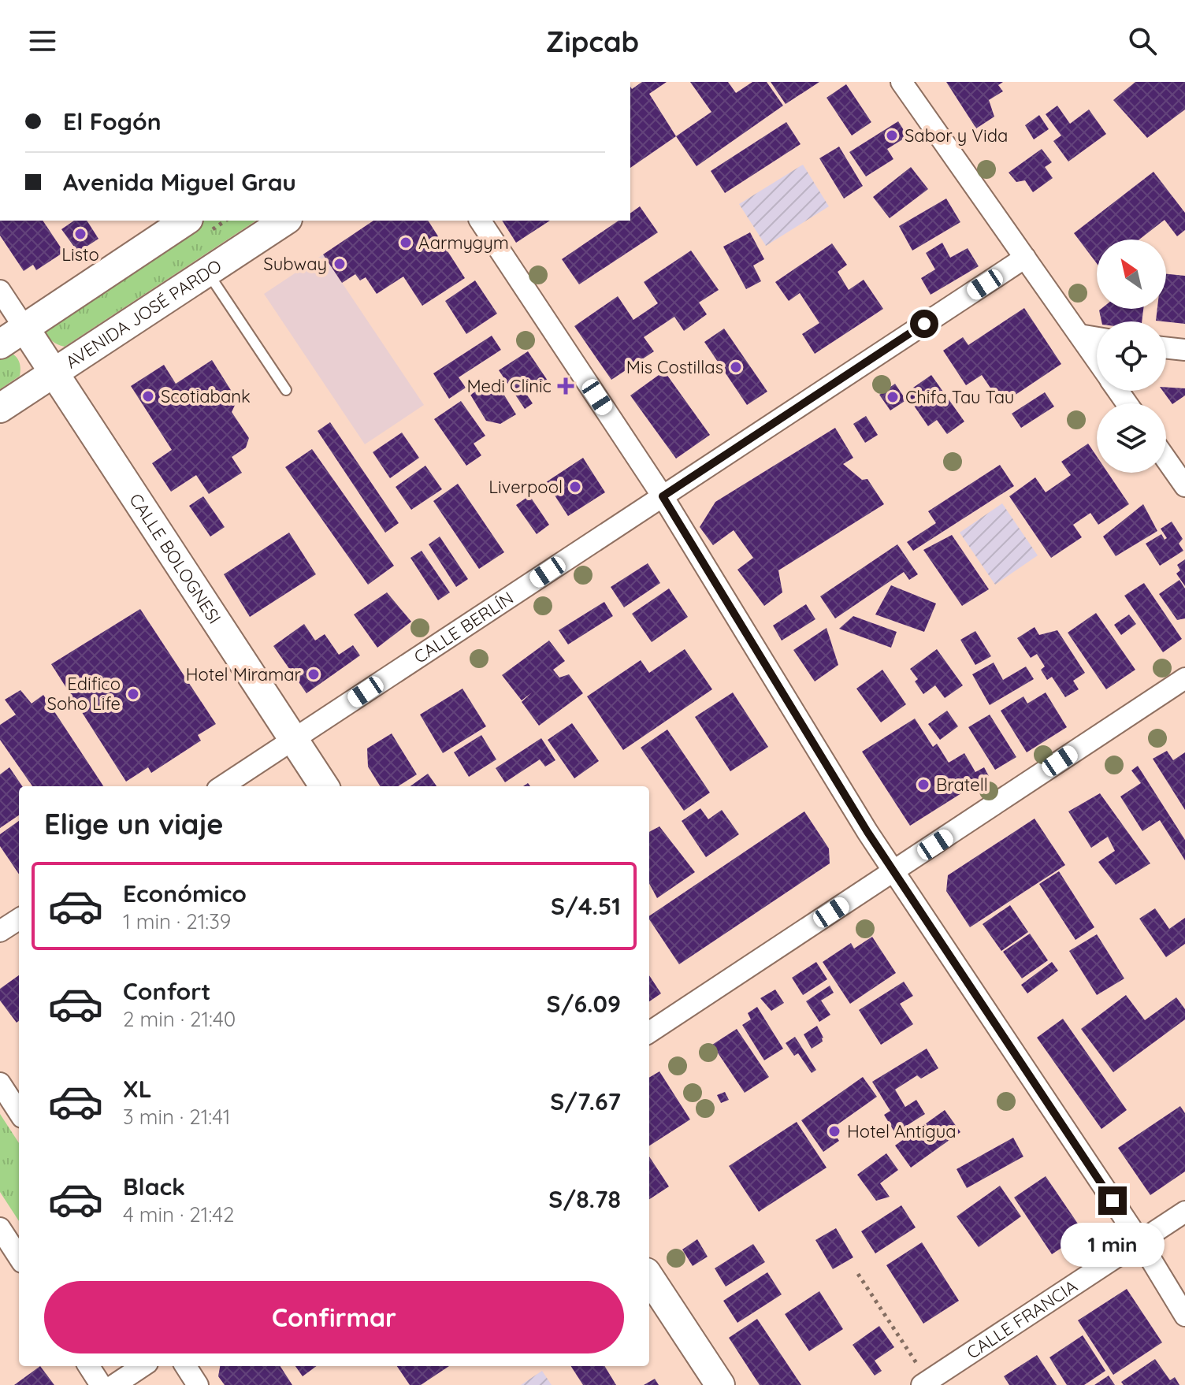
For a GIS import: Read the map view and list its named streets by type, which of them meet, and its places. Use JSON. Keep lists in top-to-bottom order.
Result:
{
  "streets": {
    "main road": ["AVENIDA JOSÉ PARDO", "CALLE BOLOGNESI"],
    "street": ["CALLE BERLÍN", "CALLE FRANCIA"]
  },
  "crossings": [
    ["AVENIDA JOSÉ PARDO", "CALLE BOLOGNESI"],
    ["CALLE BOLOGNESI", "CALLE BERLÍN"]
  ],
  "places": {
    "other": [
      "Sabor y Vida",
      "Listo",
      "Aarmygym",
      "Subway",
      "Mis Costillas",
      "Scotiabank",
      "Chifa Tau Tau",
      "Liverpool",
      "Hotel Miramar",
      "Edifico Soho Life",
      "Bratell",
      "Hotel Antigua"
    ],
    "health": ["Medi Clinic"]
  },
  "north": "top left",
  "page": {
    "header": "Zipcab",
    "banner": ["El Fogón", "Avenida Miguel Grau"],
    "heading": "Elige un viaje",
    "list": [
      {
        "name": "Económico",
        "note": "1 min · 21:39",
        "value": "S/4.51"
      },
      {
        "name": "Confort",
        "note": "2 min · 21:40",
        "value": "S/6.09"
      },
      {
        "name": "XL",
        "note": "3 min · 21:41",
        "value": "S/7.67"
      },
      {
        "name": "Black",
        "note": "4 min · 21:42",
        "value": "S/8.78"
      }
    ],
    "bubble": "1 min",
    "buttons": "Confirmar"
  }
}
